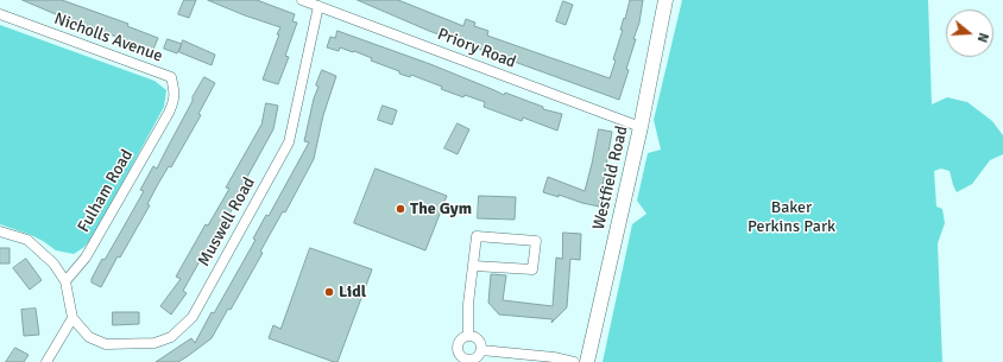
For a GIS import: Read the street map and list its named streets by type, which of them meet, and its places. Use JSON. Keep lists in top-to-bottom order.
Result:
{
  "streets": {
    "street": [
      "Nicholls Avenue",
      "Priory Road",
      "Westfield Road",
      "Fulham Road",
      "Muswell Road"
    ]
  },
  "crossings": [
    ["Nicholls Avenue", "Fulham Road"],
    ["Priory Road", "Westfield Road"],
    ["Priory Road", "Muswell Road"]
  ],
  "parks": ["Baker Perkins Park"],
  "places": ["The Gym", "Lidl"],
  "north": "right"
}
